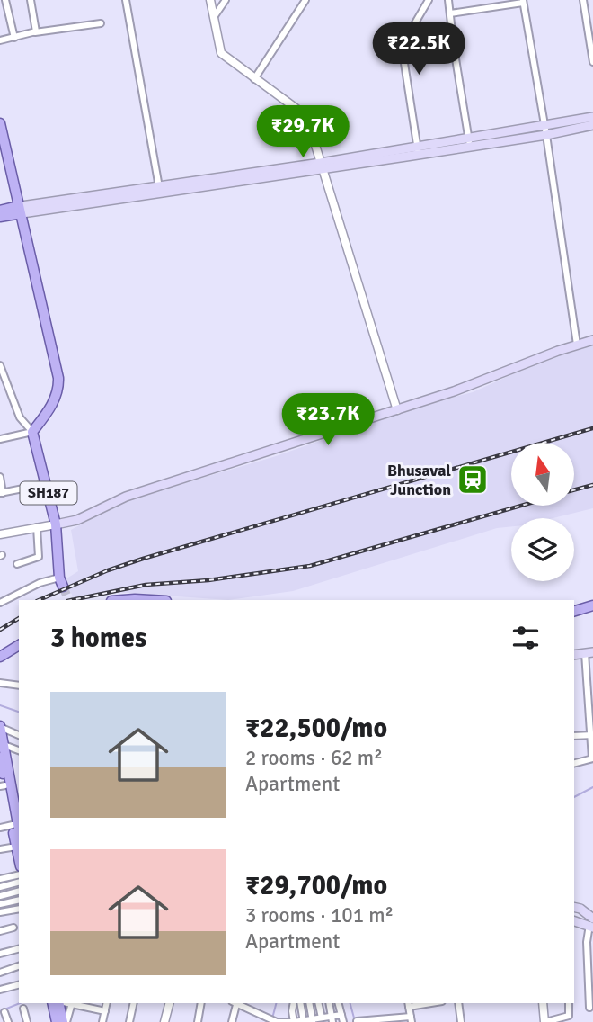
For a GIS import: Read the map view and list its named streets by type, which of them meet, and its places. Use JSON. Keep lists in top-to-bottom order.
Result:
{
  "streets": {
    "main road": ["SH187"]
  },
  "places": {
    "station": ["Bhusaval Junction"]
  },
  "north": "top",
  "page": {
    "price": ["₹22.5K", "₹29.7K", "₹23.7K"],
    "heading": "3 homes",
    "list": [
      {
        "name": "₹22,500/mo",
        "note": "2 rooms · 62 m² · Apartment"
      },
      {
        "name": "₹29,700/mo",
        "note": "3 rooms · 101 m² · Apartment"
      }
    ]
  }
}
